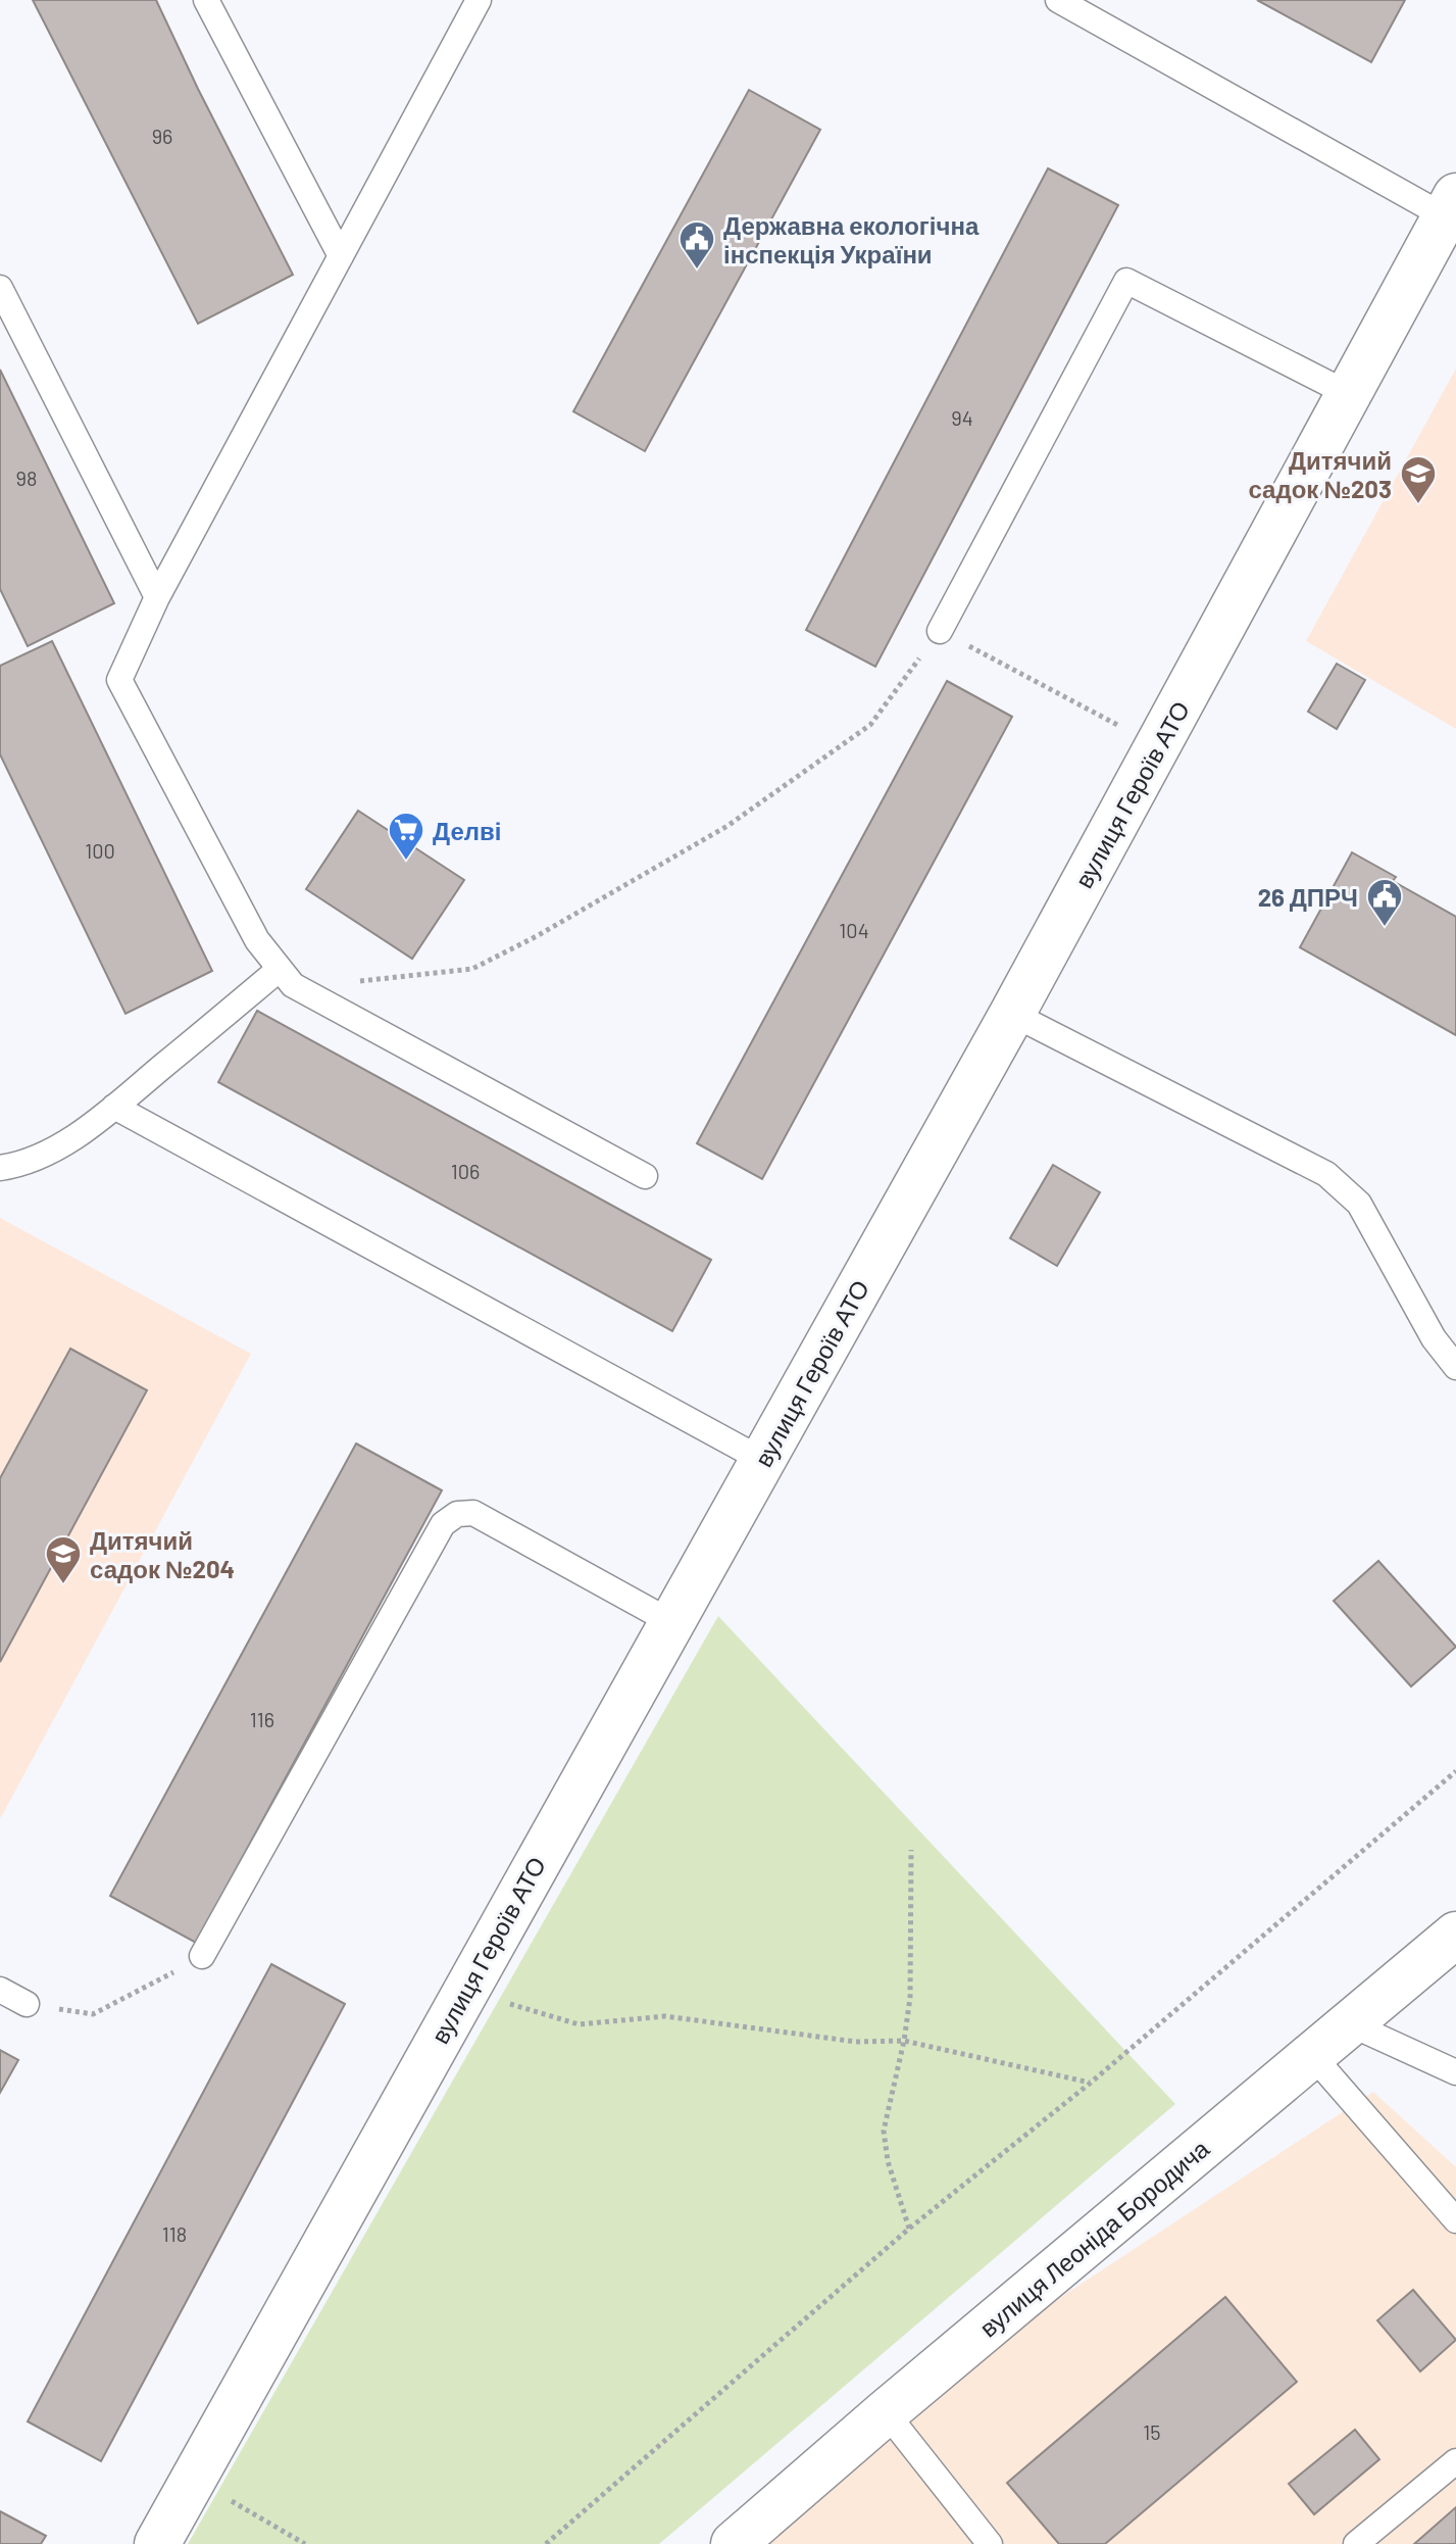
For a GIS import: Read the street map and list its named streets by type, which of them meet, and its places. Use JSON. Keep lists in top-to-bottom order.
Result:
{
  "streets": {
    "street": ["вулиця Героїв АТО", "вулиця Леоніда Бородича"]
  },
  "places": {
    "public building": ["Державна екологічна інспекція України", "26 ДПРЧ"],
    "school or university": ["Дитячий садок №203", "Дитячий садок №204"],
    "supermarket": ["Делві"]
  },
  "house_numbers": [
    "96",
    "94",
    "98",
    "100",
    "104",
    "106",
    "116",
    "118",
    "15"
  ]
}
